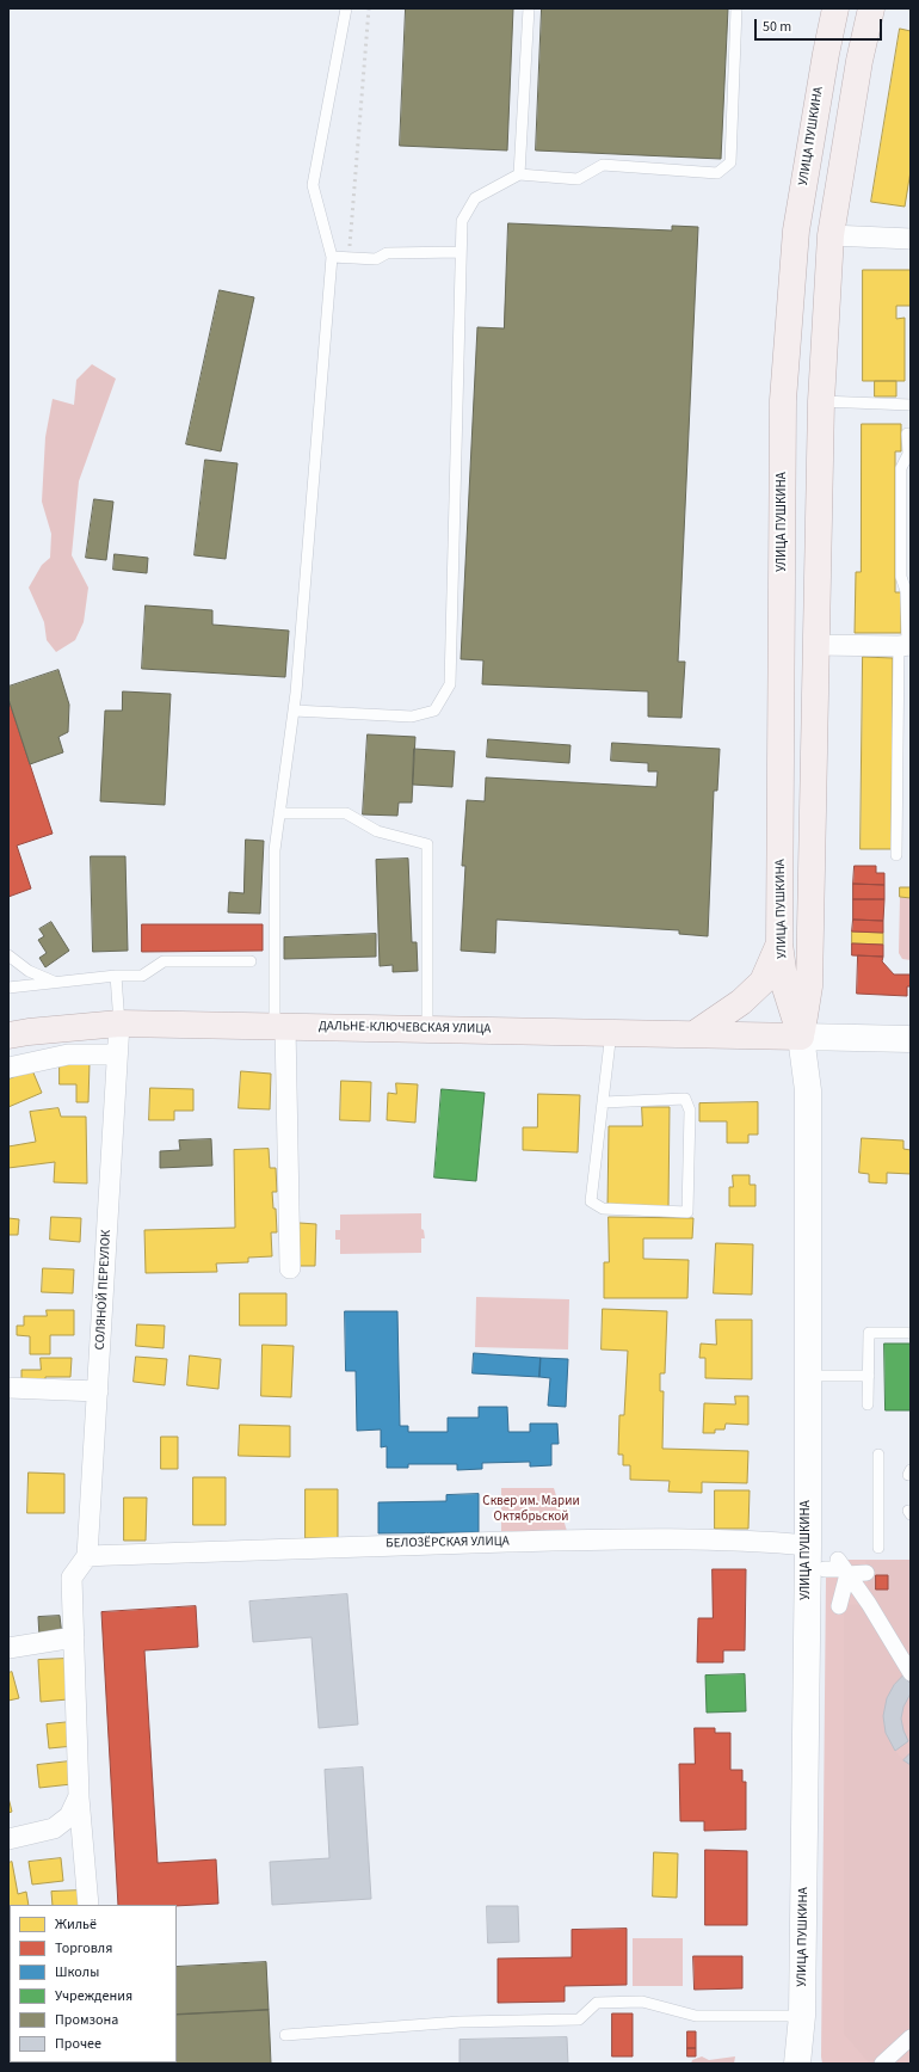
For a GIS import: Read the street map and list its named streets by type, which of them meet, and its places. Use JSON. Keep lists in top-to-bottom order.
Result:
{
  "streets": {
    "main road": ["УЛИЦА ПУШКИНА", "ДАЛЬНЕ-КЛЮЧЕВСКАЯ УЛИЦА"],
    "street": ["СОЛЯНОЙ ПЕРЕУЛОК", "БЕЛОЗЁРСКАЯ УЛИЦА"]
  },
  "crossings": [
    ["УЛИЦА ПУШКИНА", "ДАЛЬНЕ-КЛЮЧЕВСКАЯ УЛИЦА"],
    ["УЛИЦА ПУШКИНА", "БЕЛОЗЁРСКАЯ УЛИЦА"],
    ["ДАЛЬНЕ-КЛЮЧЕВСКАЯ УЛИЦА", "СОЛЯНОЙ ПЕРЕУЛОК"],
    ["СОЛЯНОЙ ПЕРЕУЛОК", "БЕЛОЗЁРСКАЯ УЛИЦА"]
  ],
  "parks": ["Сквер им. Марии Октябрьской"],
  "legend": [
    "Жильё",
    "Торговля",
    "Школы",
    "Учреждения",
    "Промзона",
    "Прочее"
  ],
  "scale_bar": "50 m"
}
